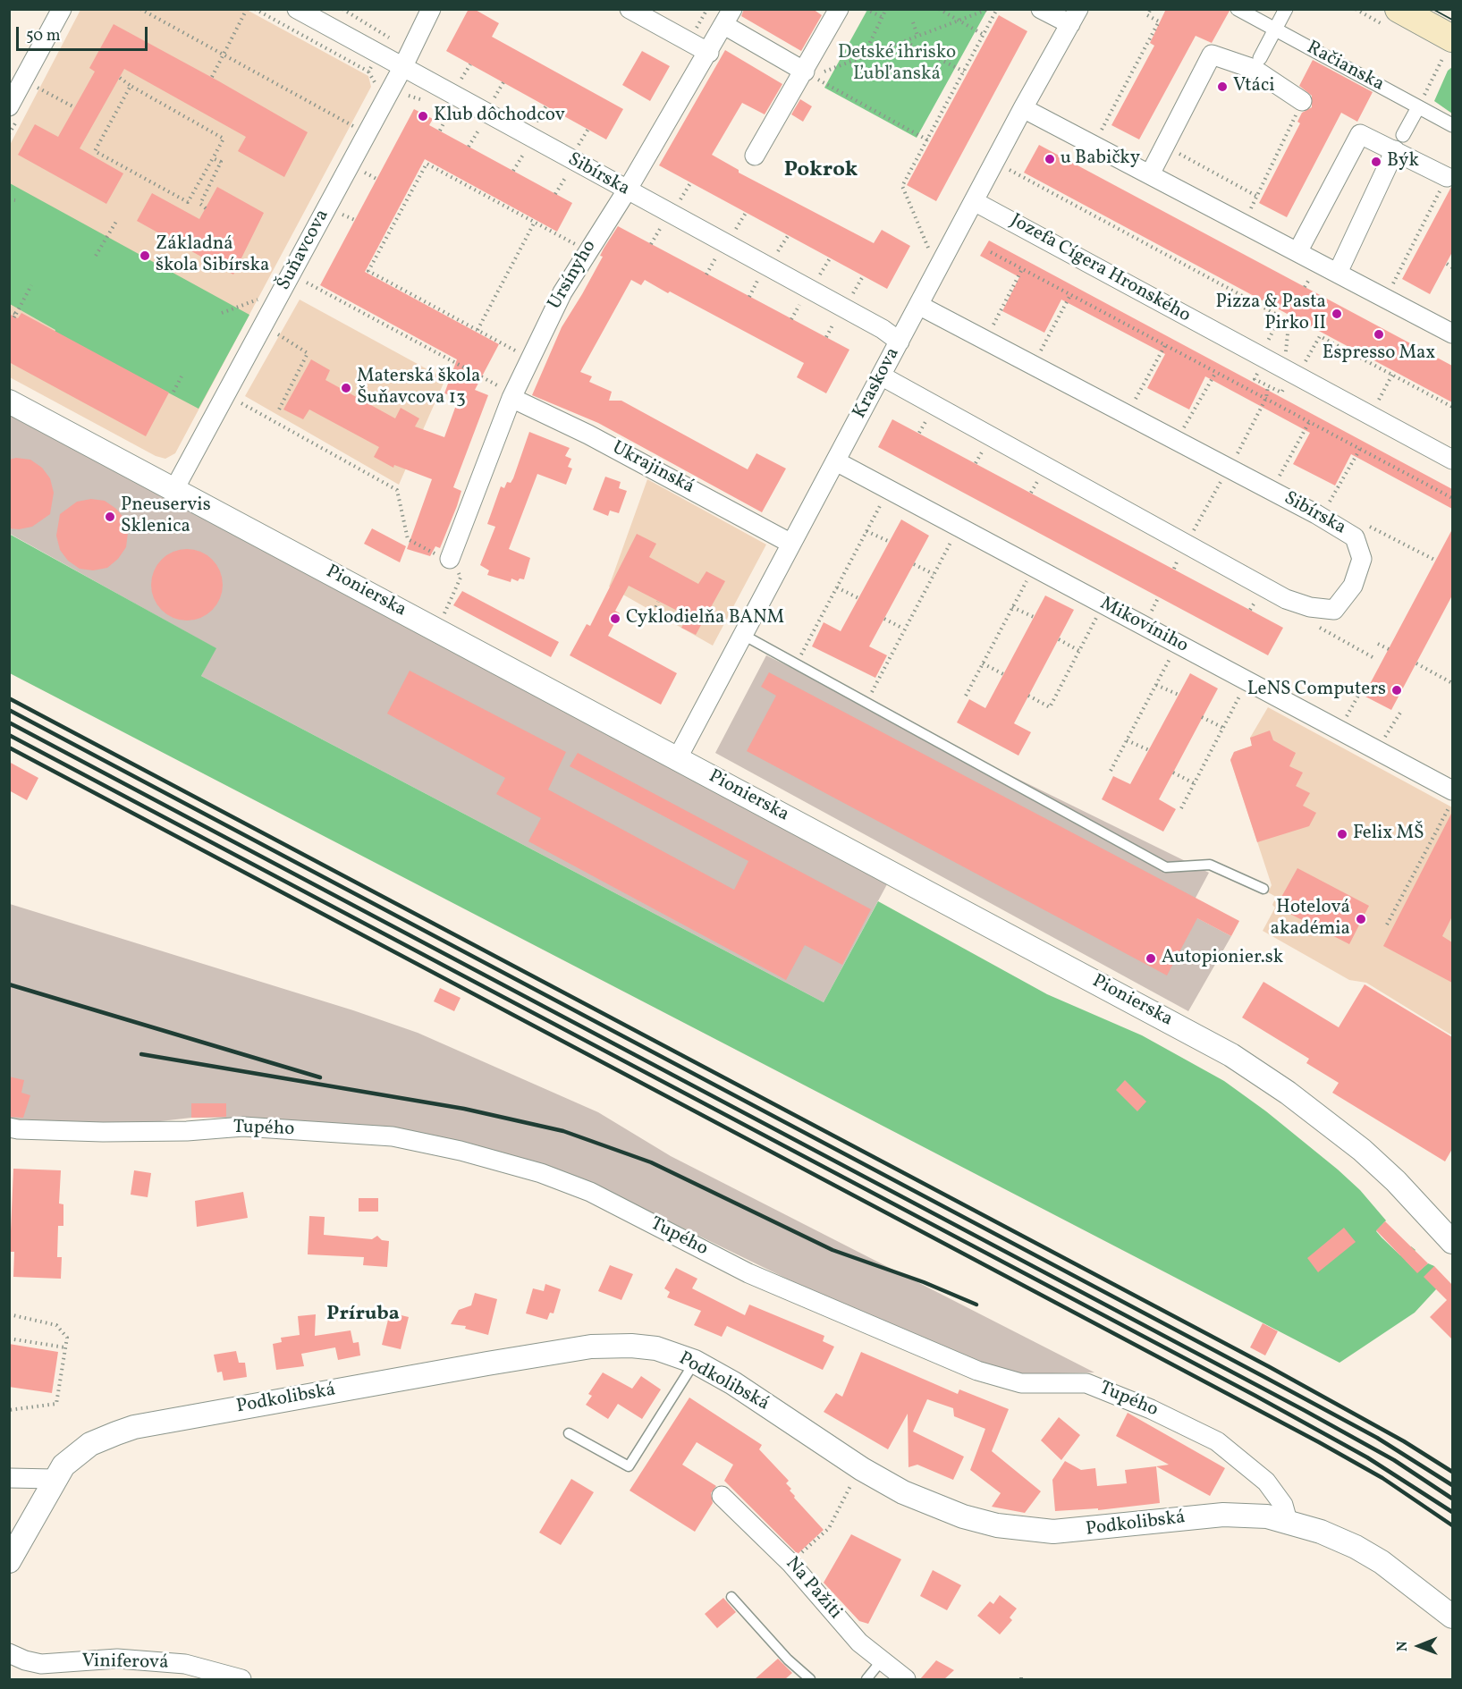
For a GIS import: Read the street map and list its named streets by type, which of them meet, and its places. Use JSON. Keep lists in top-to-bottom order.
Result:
{
  "streets": {
    "street": [
      "Račianska",
      "Sibírska",
      "Šuňavcova",
      "Jozefa Cígera Hronského",
      "Ursínyho",
      "Kraskova",
      "Ukrajinská",
      "Pionierska",
      "Mikovíniho",
      "Tupého",
      "Podkolibská",
      "Na Pažiti",
      "Viniferová"
    ]
  },
  "crossings": [
    ["Sibírska", "Šuňavcova"],
    ["Sibírska", "Ursínyho"],
    ["Sibírska", "Kraskova"],
    ["Šuňavcova", "Pionierska"],
    ["Jozefa Cígera Hronského", "Kraskova"],
    ["Ursínyho", "Ukrajinská"],
    ["Kraskova", "Ukrajinská"],
    ["Kraskova", "Pionierska"],
    ["Kraskova", "Mikovíniho"],
    ["Tupého", "Podkolibská"]
  ],
  "districts": ["Pokrok", "Príruba"],
  "parks": ["Detské ihrisko Ľubľanská"],
  "places": [
    "Vtáci",
    "Klub dôchodcov",
    "u Babičky",
    "Býk",
    "Základná škola Sibírska",
    "Pizza & Pasta Pirko II",
    "Espresso Max",
    "Materská škola Šuňavcova 13",
    "Pneuservis Sklenica",
    "Cyklodielňa BANM",
    "LeNS Computers",
    "Felix MŠ",
    "Hotelová akadémia",
    "Autopionier.sk"
  ],
  "scale_bar": "50 m",
  "north": "left"
}
